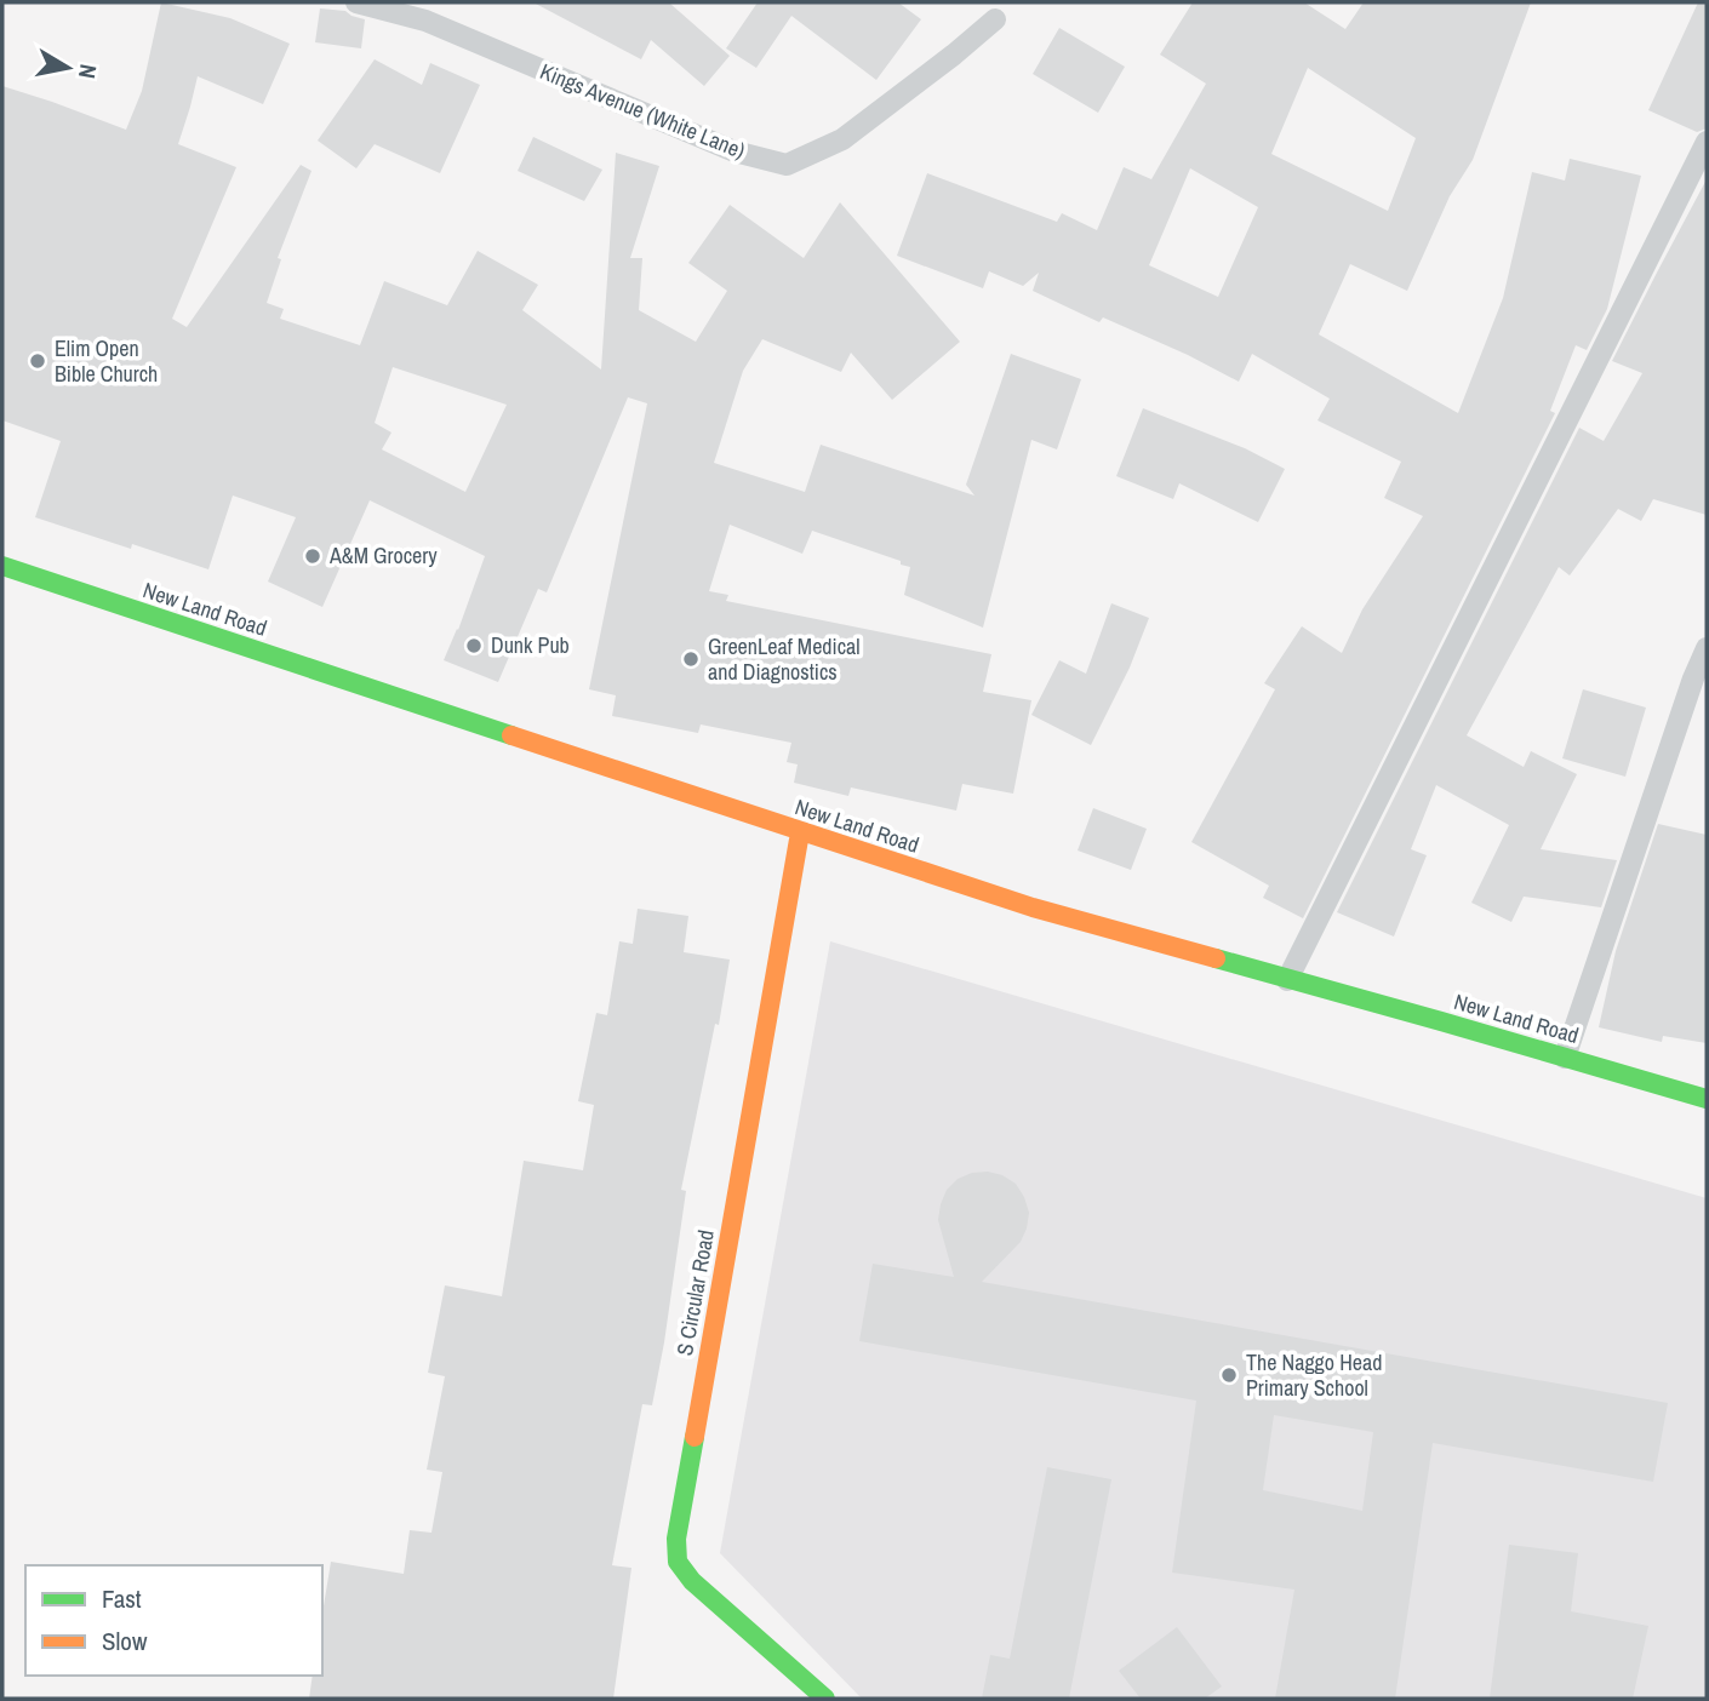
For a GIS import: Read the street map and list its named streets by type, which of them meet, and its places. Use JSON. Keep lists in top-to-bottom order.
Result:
{
  "streets": {
    "street": ["New Land Road", "S Circular Road"],
    "lane": ["Kings Avenue (White Lane)"]
  },
  "crossings": [
    ["New Land Road", "S Circular Road"]
  ],
  "places": [
    "Elim Open Bible Church",
    "A&M Grocery",
    "Dunk Pub",
    "GreenLeaf Medical and Diagnostics",
    "The Naggo Head Primary School"
  ],
  "legend": ["Fast", "Slow"],
  "north": "right"
}
